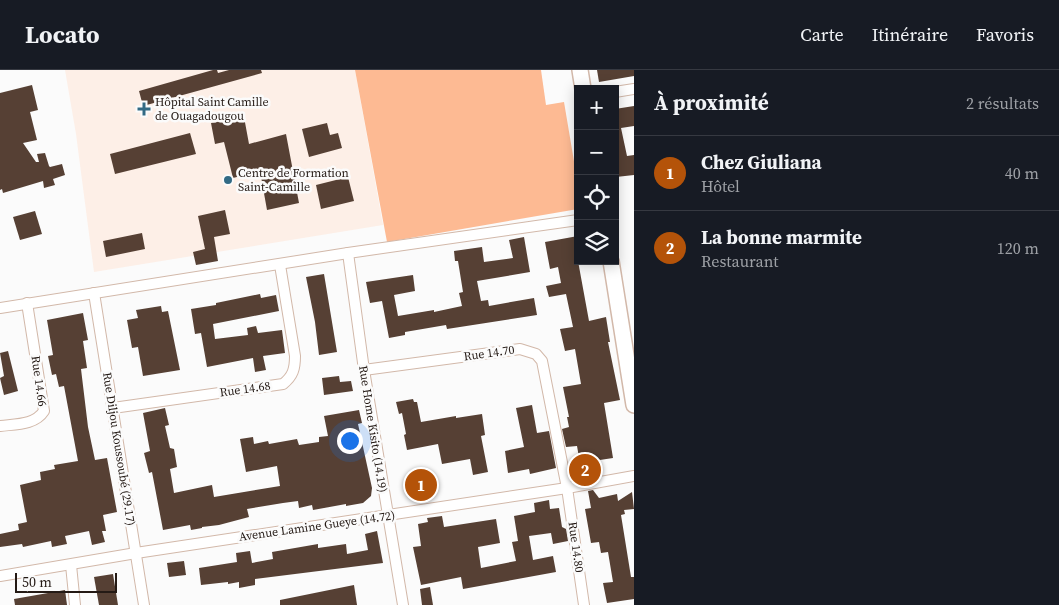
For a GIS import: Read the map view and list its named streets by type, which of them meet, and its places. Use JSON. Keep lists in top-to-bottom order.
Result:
{
  "streets": {
    "street": [
      "Rue 14.70",
      "Rue 14.66",
      "Rue 14.68",
      "Rue Home Kisito (14.19)",
      "Rue Diljou Koussoubé (29.17)",
      "Avenue Lamine Gueye (14.72)",
      "Rue 14.80"
    ]
  },
  "crossings": [
    ["Rue 14.70", "Rue Home Kisito (14.19)"],
    ["Rue 14.70", "Avenue Lamine Gueye (14.72)"],
    ["Rue 14.70", "Rue 14.80"],
    ["Rue 14.68", "Rue Diljou Koussoubé (29.17)"],
    ["Rue Home Kisito (14.19)", "Avenue Lamine Gueye (14.72)"],
    ["Rue Diljou Koussoubé (29.17)", "Avenue Lamine Gueye (14.72)"],
    ["Avenue Lamine Gueye (14.72)", "Rue 14.80"]
  ],
  "places": {
    "health": ["Hôpital Saint Camille de Ouagadougou"],
    "other": ["Centre de Formation Saint-Camille"]
  },
  "scale_bar": "50 m",
  "page": {
    "header": "Locato",
    "nav": ["Carte", "Itinéraire", "Favoris"],
    "heading": ["À proximité", "2 résultats"],
    "map_buttons": ["+", "−"],
    "list": [
      {
        "mark": "1",
        "name": "Chez Giuliana",
        "note": "Hôtel",
        "value": "40 m"
      },
      {
        "mark": "2",
        "name": "La bonne marmite",
        "note": "Restaurant",
        "value": "120 m"
      }
    ],
    "pins": ["2", "1"],
    "scale": "50 m"
  }
}
